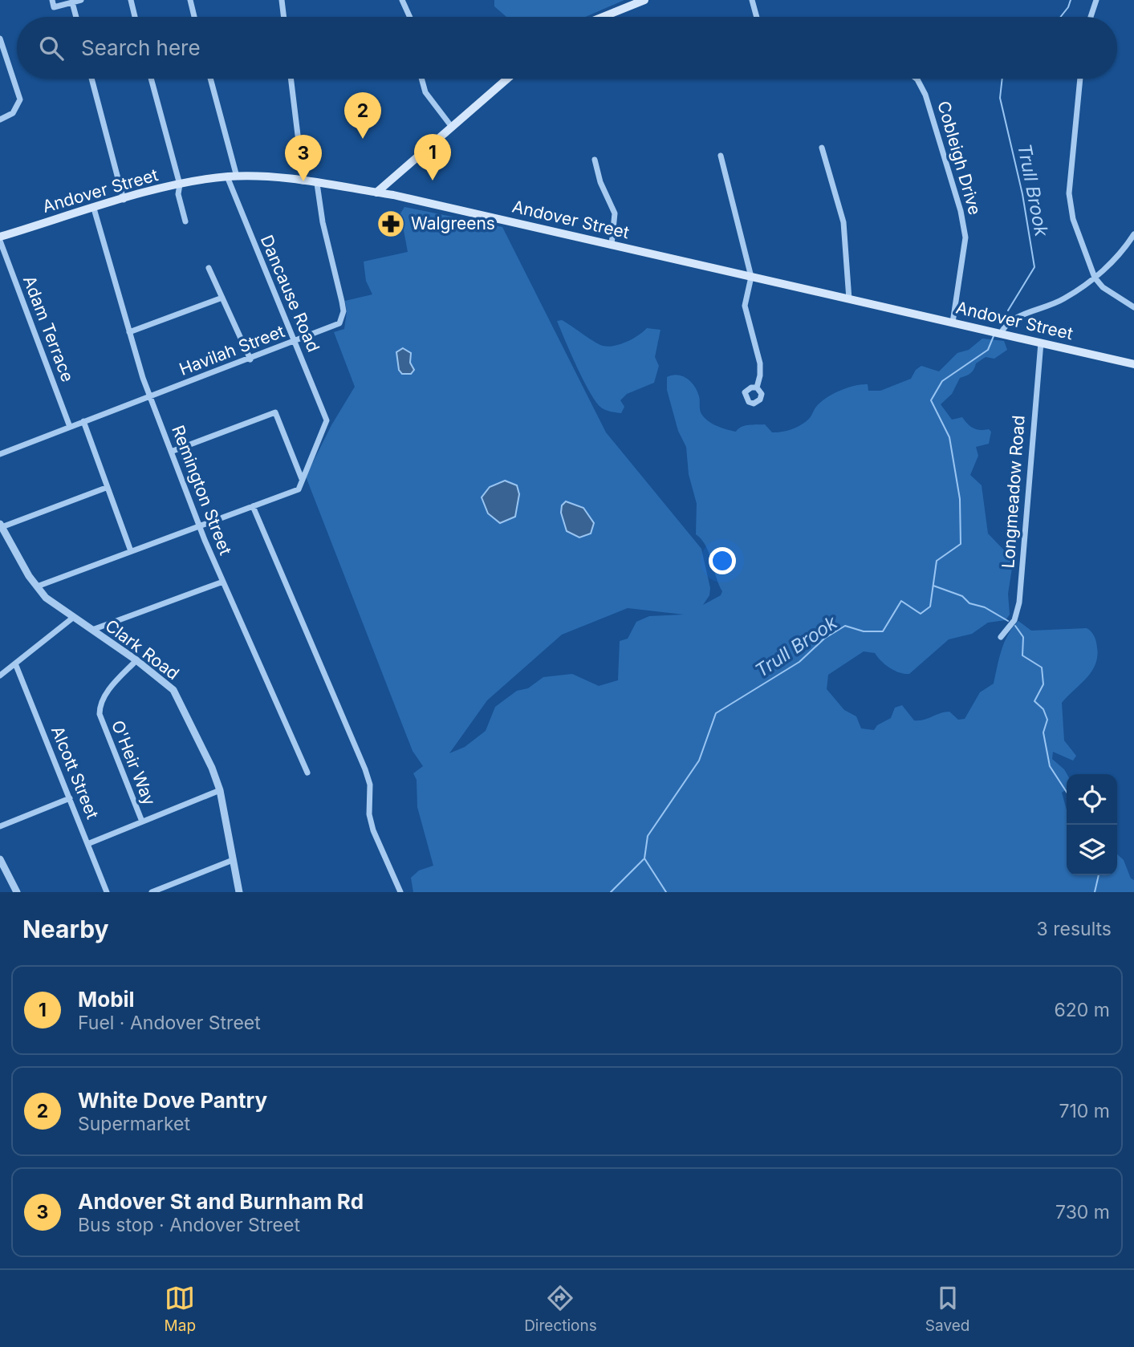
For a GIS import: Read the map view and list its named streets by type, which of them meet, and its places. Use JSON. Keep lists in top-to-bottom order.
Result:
{
  "streets": {
    "main road": ["Andover Street"],
    "street": [
      "Cobleigh Drive",
      "Dancause Road",
      "Adam Terrace",
      "Havilah Street",
      "Remington Street",
      "Longmeadow Road",
      "Clark Road",
      "O'Heir Way",
      "Alcott Street"
    ]
  },
  "crossings": [
    ["Cobleigh Drive", "Andover Street"],
    ["Andover Street", "Dancause Road"],
    ["Andover Street", "Havilah Street"],
    ["Andover Street", "Remington Street"],
    ["Andover Street", "Longmeadow Road"],
    ["Dancause Road", "Havilah Street"],
    ["Adam Terrace", "Havilah Street"],
    ["Havilah Street", "Remington Street"],
    ["Clark Road", "O'Heir Way"]
  ],
  "water": ["Trull Brook"],
  "places": {
    "pharmacy": ["Walgreens"]
  },
  "page": {
    "search": "Search here",
    "pins": ["2", "1", "3"],
    "heading": ["Nearby", "3 results"],
    "list": [
      {
        "mark": "1",
        "name": "Mobil",
        "note": "Fuel · Andover Street",
        "value": "620 m"
      },
      {
        "mark": "2",
        "name": "White Dove Pantry",
        "note": "Supermarket",
        "value": "710 m"
      },
      {
        "mark": "3",
        "name": "Andover St and Burnham Rd",
        "note": "Bus stop · Andover Street",
        "value": "730 m"
      }
    ],
    "nav": ["Map", "Directions", "Saved"]
  }
}
